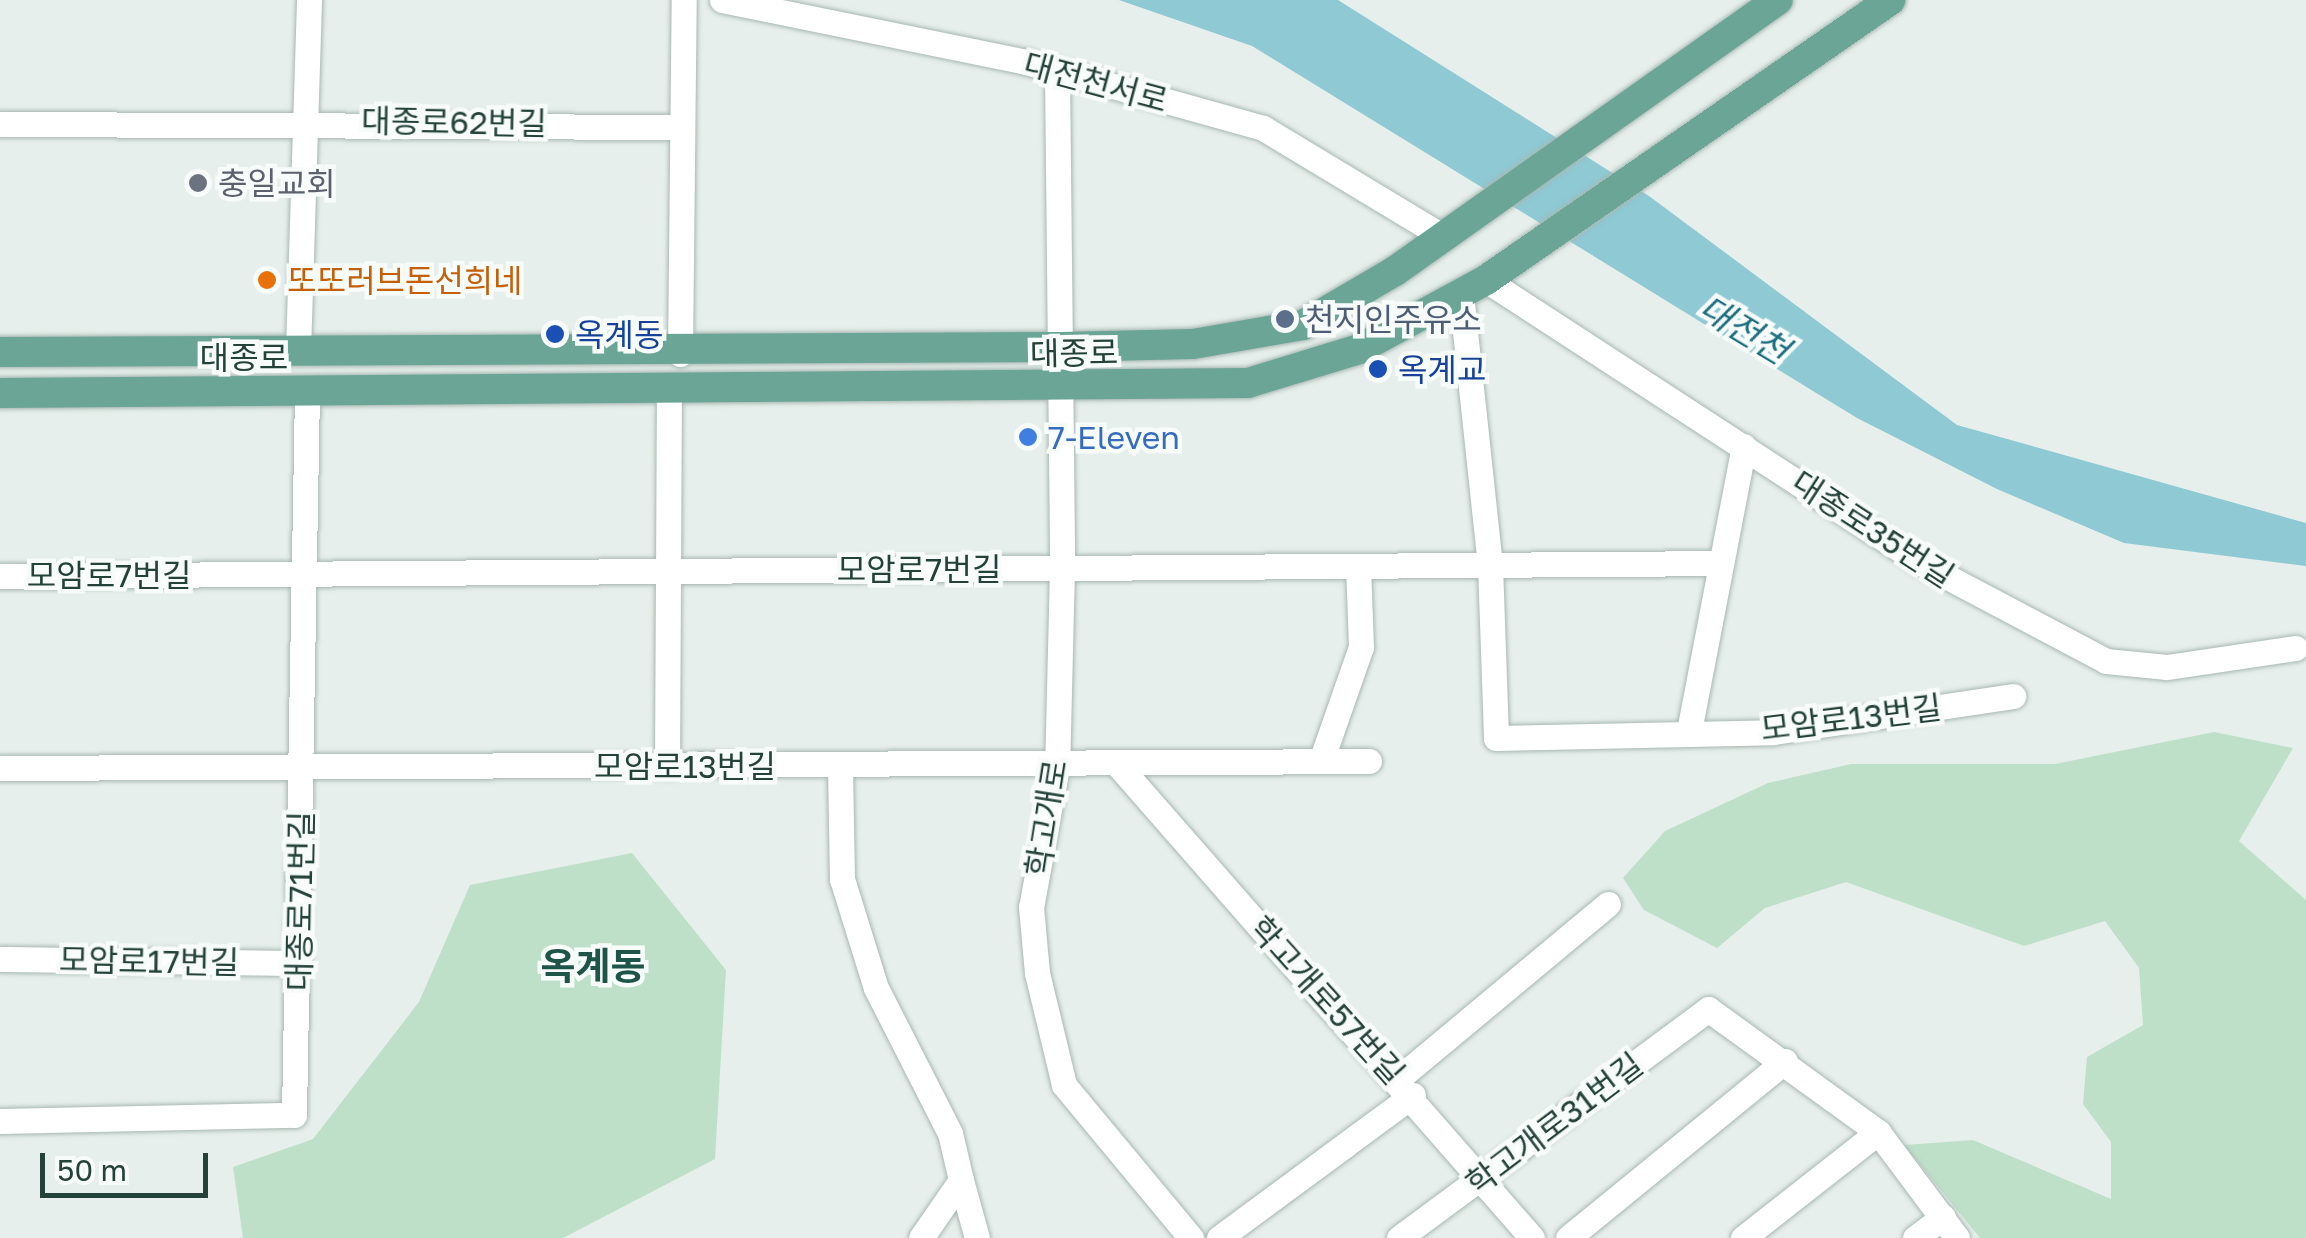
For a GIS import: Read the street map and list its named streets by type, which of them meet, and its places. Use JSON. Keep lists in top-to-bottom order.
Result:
{
  "streets": {
    "main road": ["대종로"],
    "street": [
      "대전천서로",
      "대종로62번길",
      "대종로35번길",
      "모암로7번길",
      "모암로13번길",
      "학고개로",
      "대종로71번길",
      "모암로17번길",
      "학고개로57번길",
      "학고개로31번길"
    ]
  },
  "crossings": [
    ["대전천서로", "대종로"],
    ["대종로62번길", "대종로"],
    ["대종로", "대종로35번길"],
    ["대종로", "학고개로"],
    ["대종로", "대종로71번길"],
    ["모암로7번길", "모암로13번길"],
    ["모암로7번길", "학고개로"],
    ["모암로7번길", "대종로71번길"],
    ["모암로13번길", "학고개로"],
    ["모암로13번길", "대종로71번길"],
    ["모암로13번길", "학고개로57번길"],
    ["대종로71번길", "모암로17번길"],
    ["학고개로57번길", "학고개로31번길"]
  ],
  "districts": ["옥계동"],
  "water": ["대전천"],
  "places": [
    "충일교회",
    "또또러브돈선희네",
    "천지인주유소",
    "옥계동",
    "옥계교",
    "7-Eleven"
  ],
  "scale_bar": "50 m"
}
